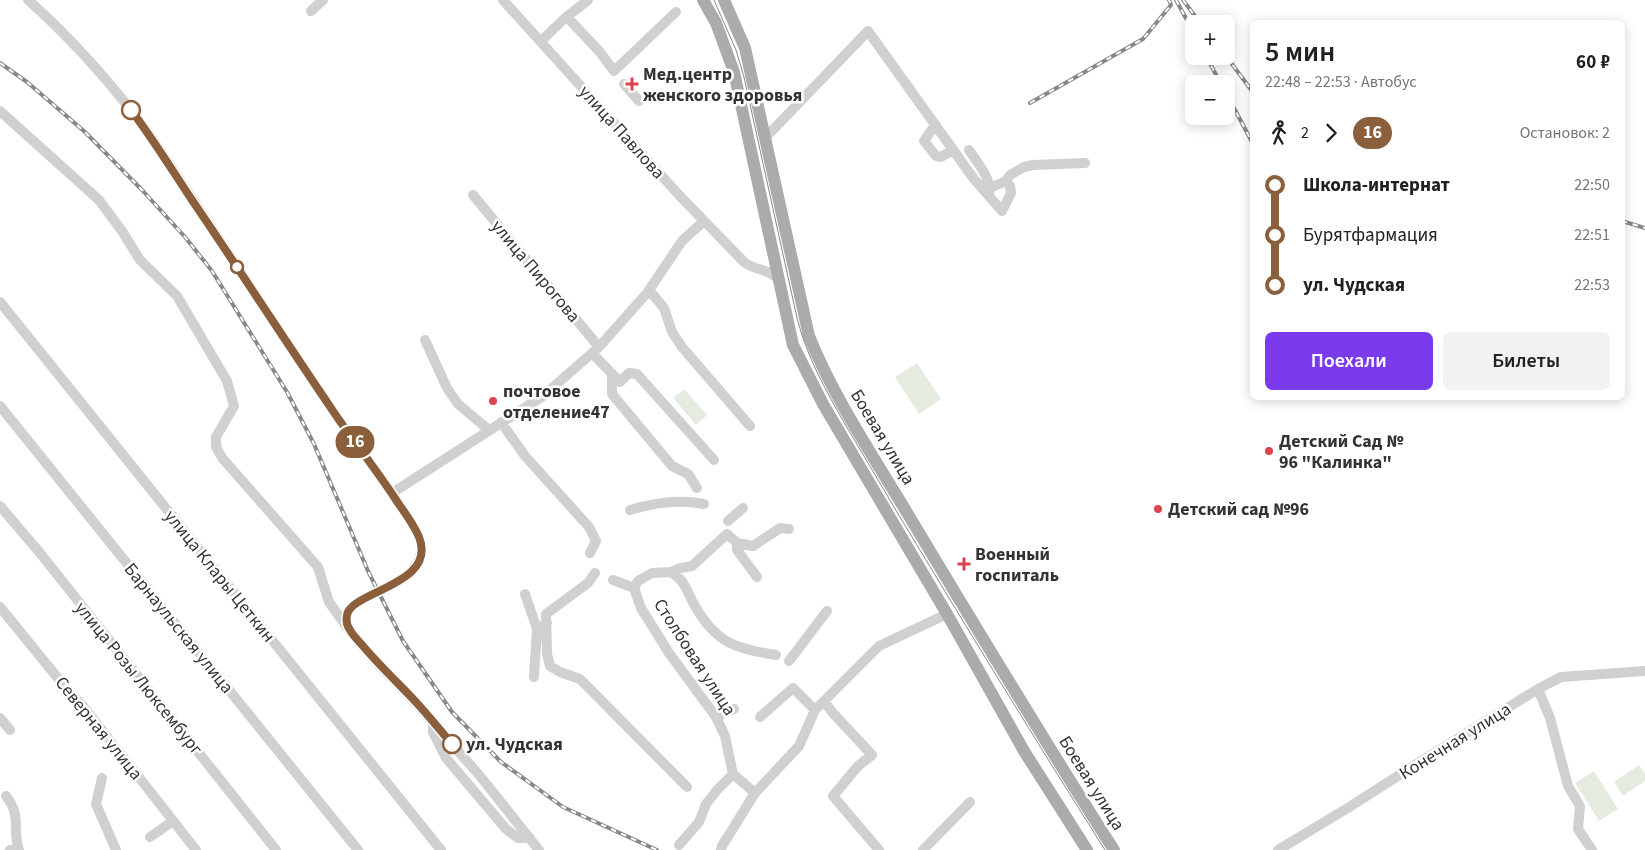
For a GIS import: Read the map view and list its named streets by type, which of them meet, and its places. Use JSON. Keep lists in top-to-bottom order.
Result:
{
  "streets": {
    "main road": ["Боевая улица"],
    "street": [
      "улица Павлова",
      "улица Пирогова",
      "улица Клары Цеткин",
      "Барнаульская улица",
      "Столбовая улица",
      "улица Розы Люксембург",
      "Северная улица",
      "Конечная улица"
    ]
  },
  "crossings": [
    ["улица Павлова", "Боевая улица"]
  ],
  "places": {
    "health": ["Мед.центр женского здоровья", "Военный госпиталь"],
    "other": [
      "почтовое отделение47",
      "Детский Сад № 96 \"Калинка\"",
      "Детский сад №96",
      "ул. Чудская"
    ]
  },
  "lines": ["bus line 16"],
  "page": {
    "on_map": "16",
    "map_buttons": ["+", "−"],
    "heading": ["5 мин", "22:48 – 22:53 · Автобус", "60 ₽"],
    "legs": ["2", "16", "Остановок: 2"],
    "list": [
      {
        "name": "Школа-интернат",
        "value": "22:50"
      },
      {
        "name": "Бурятфармация",
        "value": "22:51"
      },
      {
        "name": "ул. Чудская",
        "value": "22:53"
      }
    ],
    "buttons": ["Поехали", "Билеты"]
  }
}
